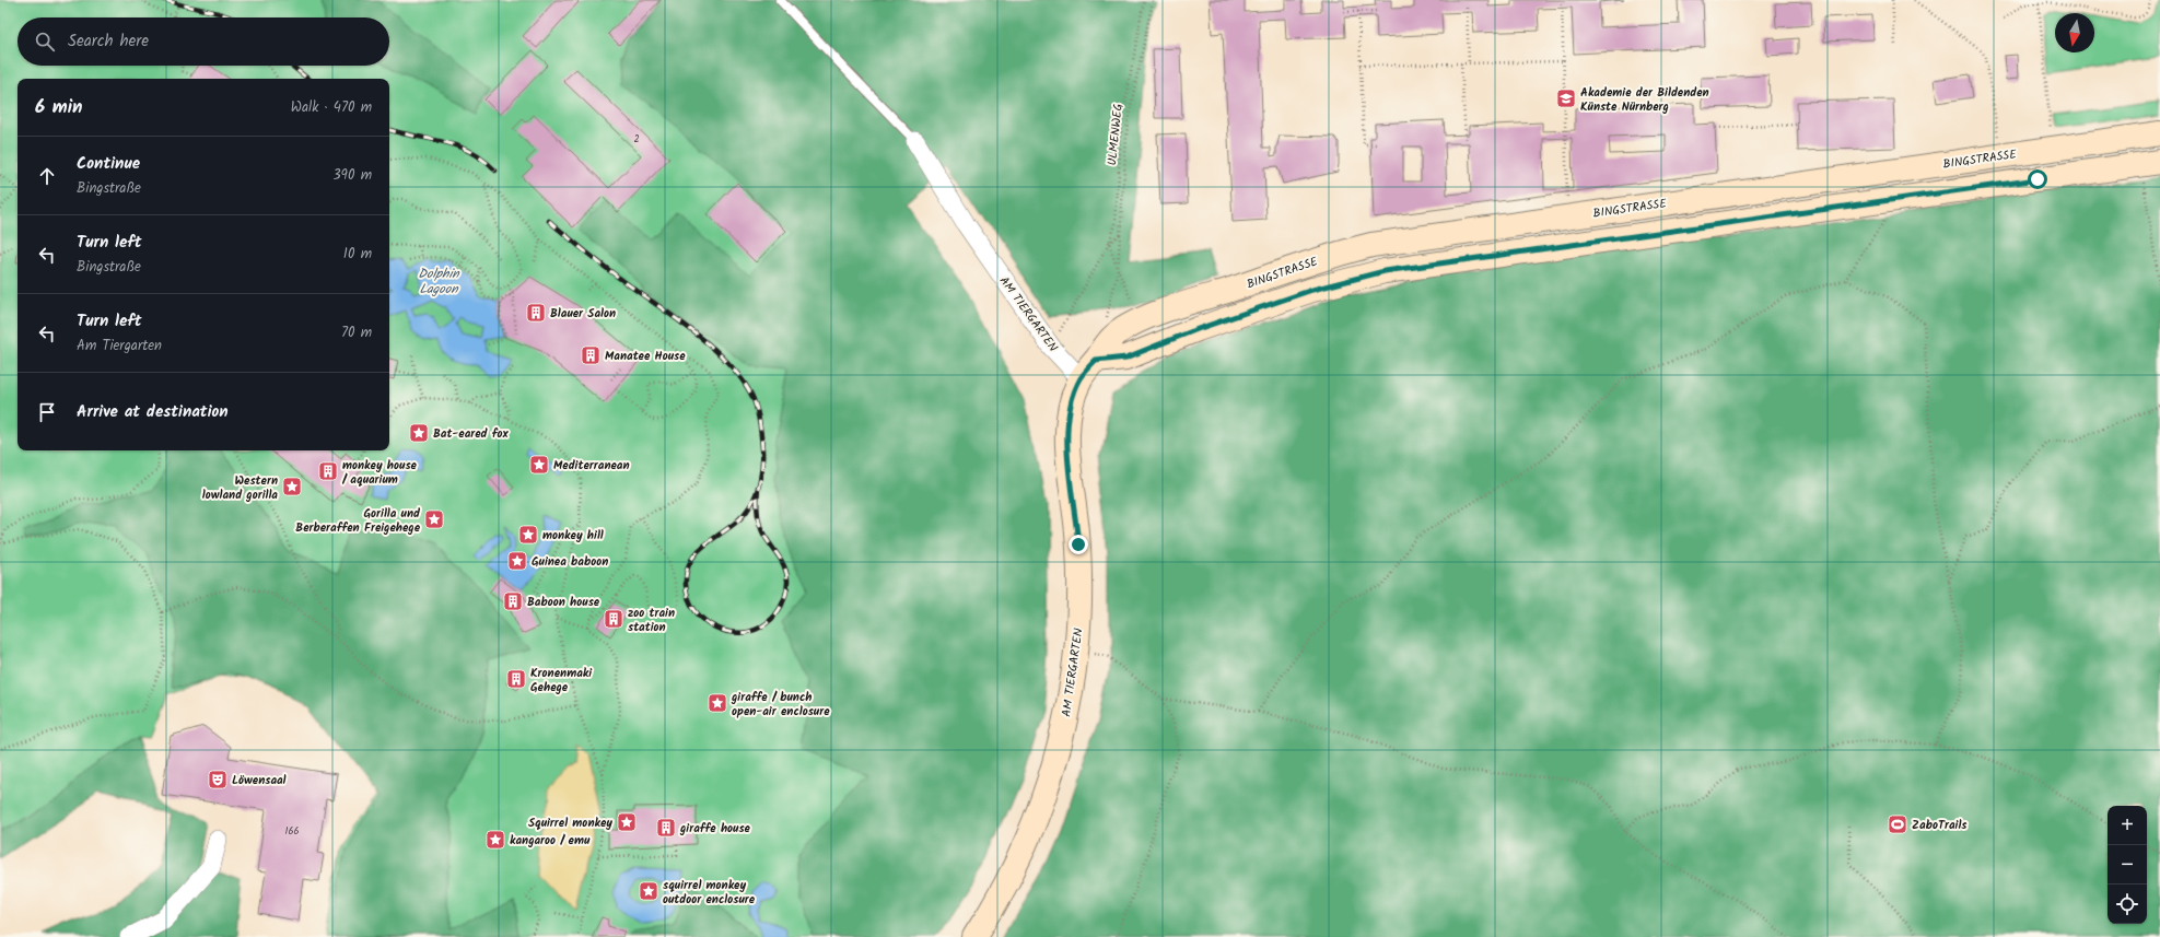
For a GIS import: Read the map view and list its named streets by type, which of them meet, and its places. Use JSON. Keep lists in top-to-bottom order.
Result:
{
  "streets": {
    "street": ["BINGSTRASSE", "AM TIERGARTEN"],
    "path": ["ULMENWEG"]
  },
  "crossings": [
    ["ULMENWEG", "BINGSTRASSE"],
    ["BINGSTRASSE", "AM TIERGARTEN"]
  ],
  "water": ["Dolphin Lagoon"],
  "places": {
    "school or university": ["Akademie der Bildenden Künste Nürnberg"],
    "building": [
      "Blauer Salon",
      "Manatee House",
      "monkey house / aquarium",
      "Baboon house",
      "zoo train station",
      "Kronenmaki Gehege",
      "giraffe house"
    ],
    "place": [
      "Bat-eared fox",
      "Mediterranean",
      "Western lowland gorilla",
      "Gorilla und Berberaffen Freigehege",
      "monkey hill",
      "Guinea baboon",
      "giraffe / bunch open-air enclosure",
      "Squirrel monkey",
      "kangaroo / emu",
      "squirrel monkey outdoor enclosure"
    ],
    "theatre": ["Löwensaal"],
    "sports": ["ZaboTrails"]
  },
  "house_numbers": ["2", "166"],
  "north": "bottom",
  "page": {
    "search": "Search here",
    "heading": ["6 min", "Walk · 470 m"],
    "list": [
      ["Continue", "Bingstraße", "390 m"],
      ["Turn left", "Bingstraße", "10 m"],
      ["Turn left", "Am Tiergarten", "70 m"],
      "Arrive at destination"
    ],
    "map_buttons": ["+", "−"]
  }
}
